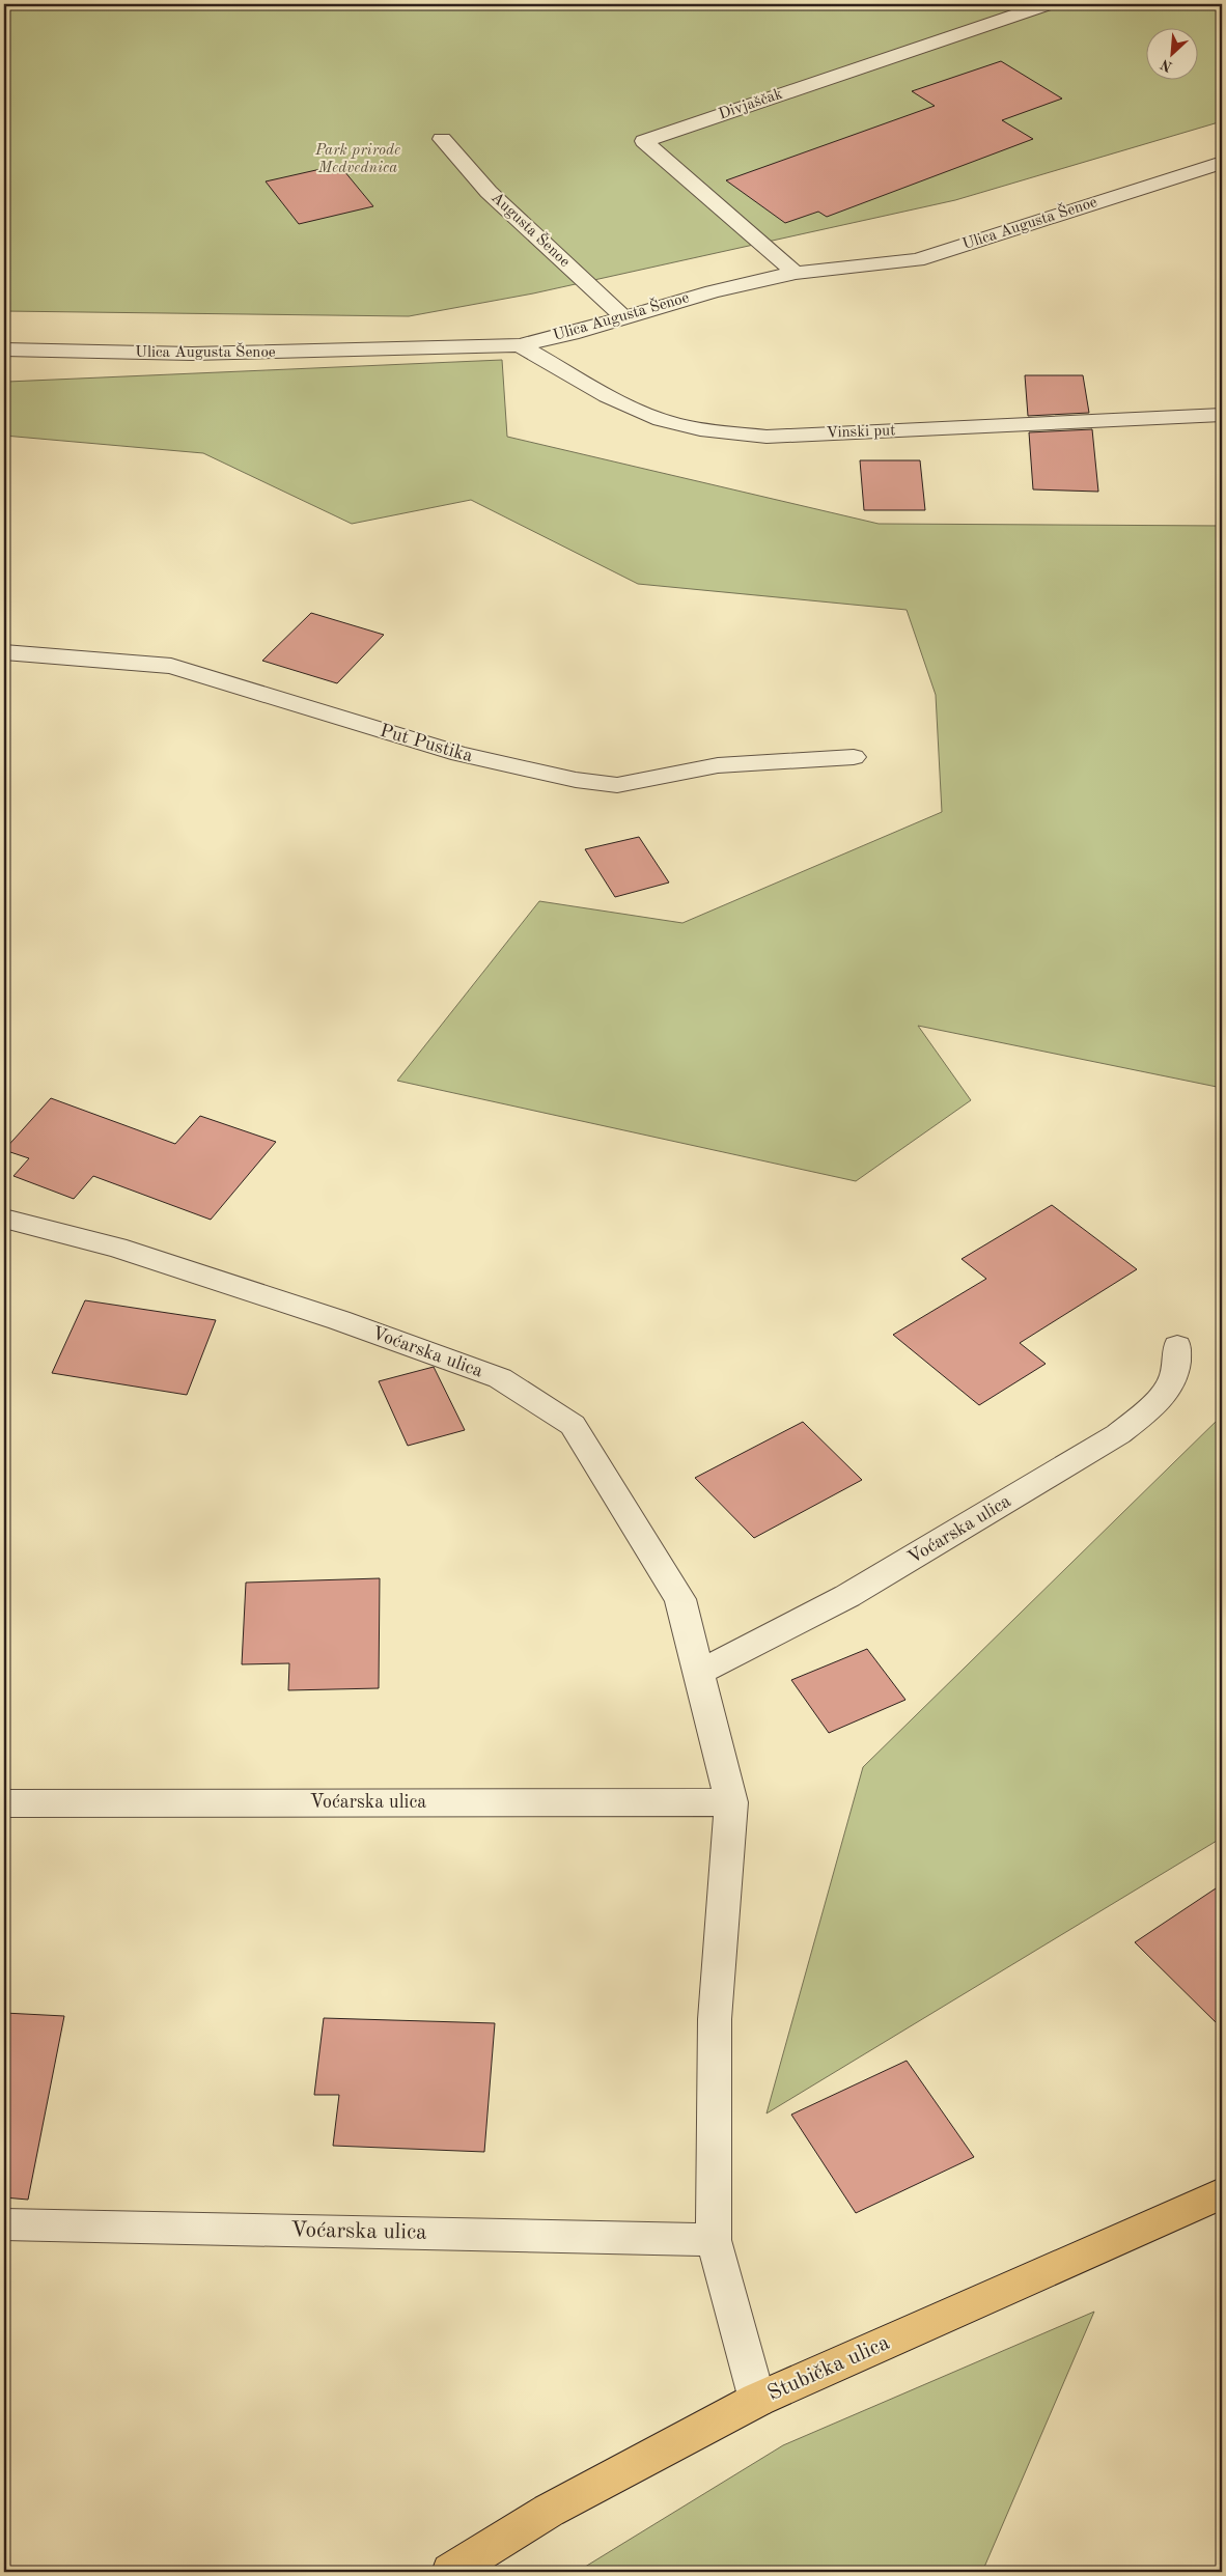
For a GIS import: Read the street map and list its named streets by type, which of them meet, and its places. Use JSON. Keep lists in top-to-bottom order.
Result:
{
  "streets": {
    "main road": ["Stubička ulica"],
    "street": [
      "Divjaščak",
      "Ulica Augusta Šenoe",
      "Augusta Šenoe",
      "Vinski put",
      "Put Pustika",
      "Voćarska ulica"
    ]
  },
  "crossings": [
    ["Divjaščak", "Ulica Augusta Šenoe"],
    ["Ulica Augusta Šenoe", "Augusta Šenoe"],
    ["Ulica Augusta Šenoe", "Vinski put"],
    ["Voćarska ulica", "Stubička ulica"]
  ],
  "parks": ["Park prirode Medvednica"],
  "north": "bottom left"
}
